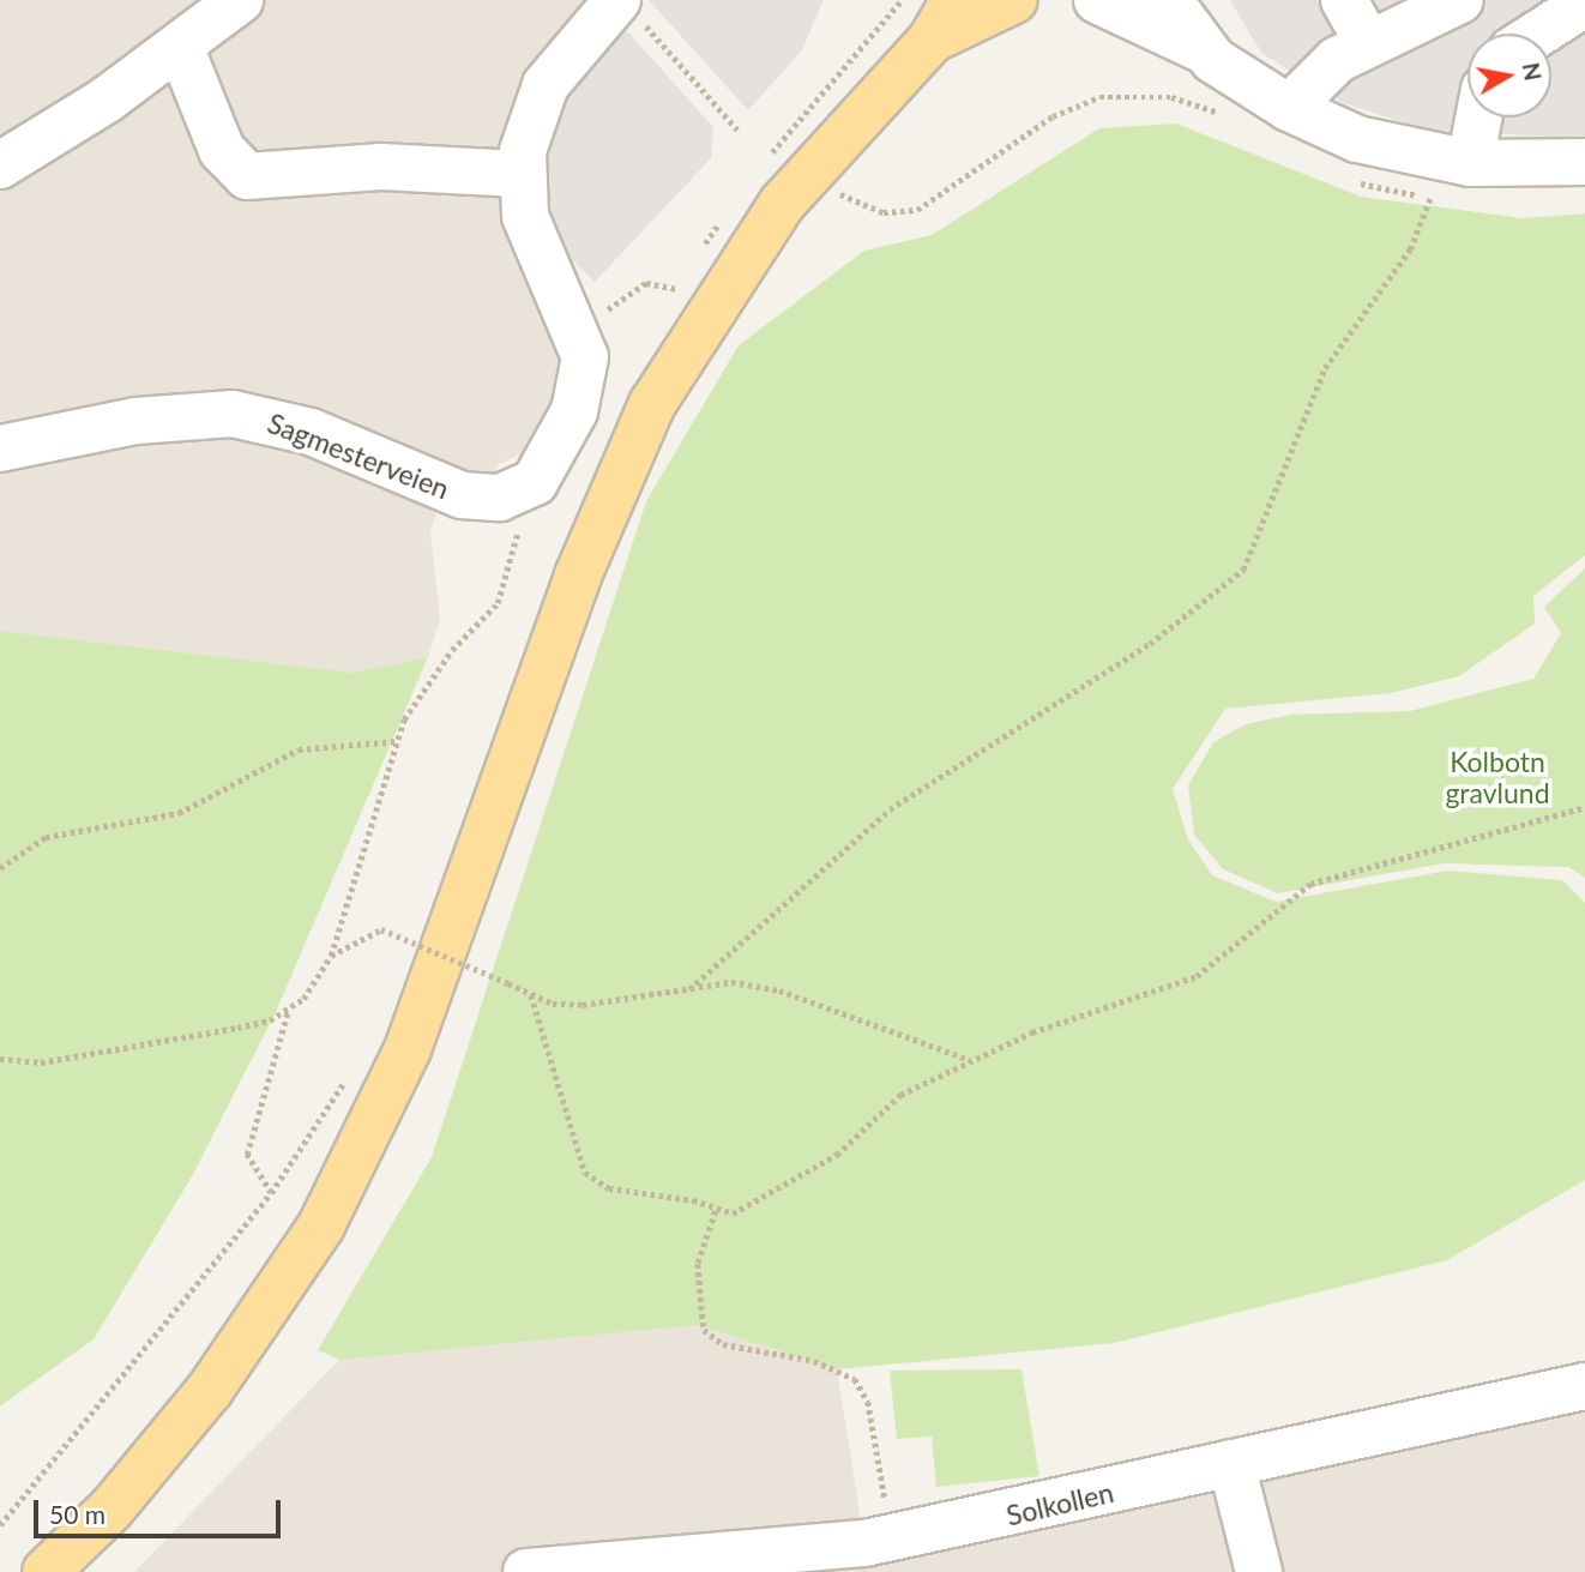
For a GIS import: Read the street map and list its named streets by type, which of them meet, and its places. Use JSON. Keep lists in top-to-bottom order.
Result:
{
  "streets": {
    "street": ["Sagmesterveien", "Solkollen"]
  },
  "parks": ["Kolbotn gravlund"],
  "scale_bar": "50 m",
  "north": "right"
}
